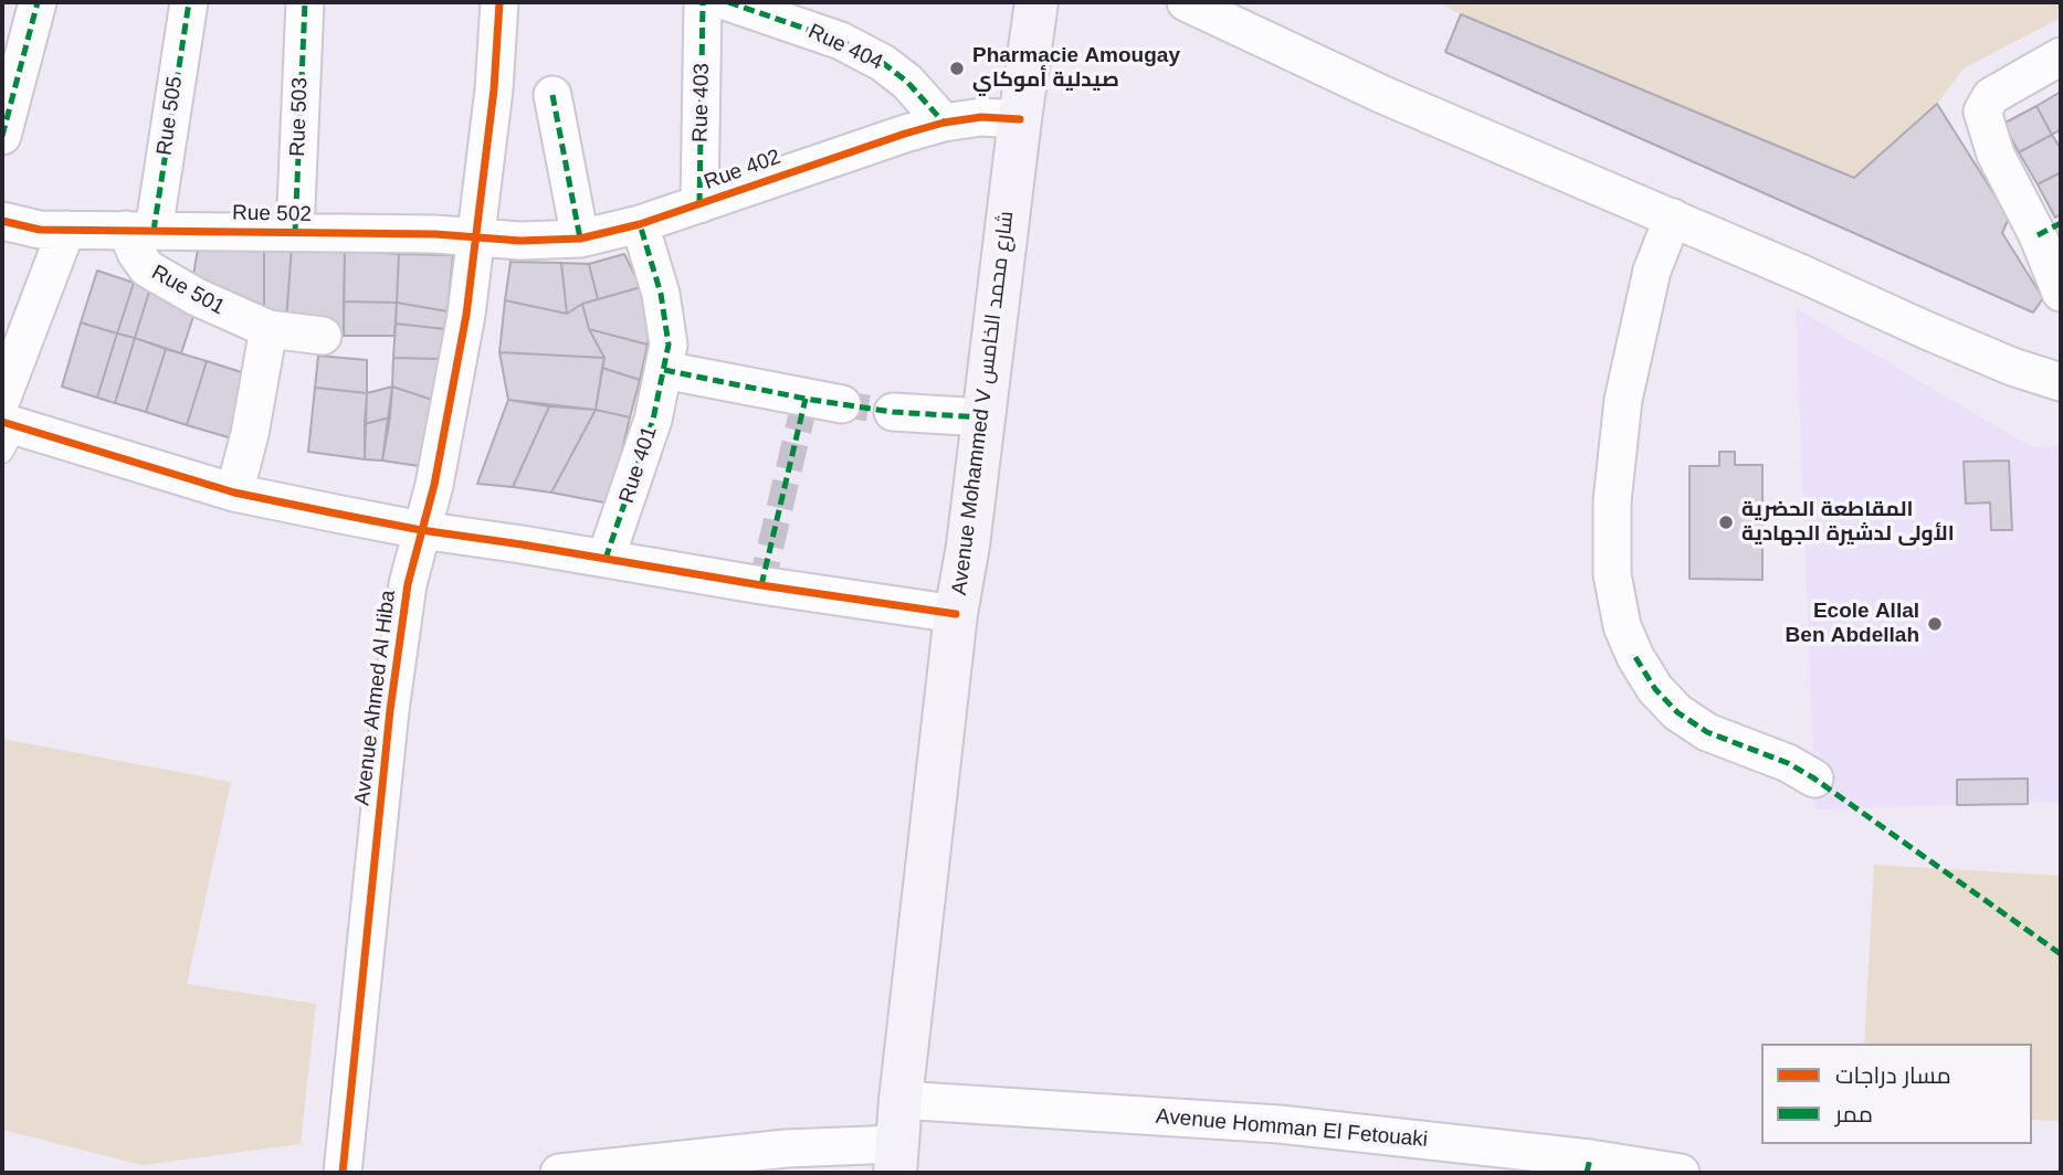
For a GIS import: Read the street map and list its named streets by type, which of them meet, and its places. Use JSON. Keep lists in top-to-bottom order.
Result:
{
  "streets": {
    "main road": ["Avenue Mohammed V شارع محمد الخامس"],
    "street": [
      "Rue 404",
      "Rue 403",
      "Rue 505",
      "Rue 503",
      "Rue 402",
      "Rue 502",
      "Rue 501",
      "Rue 401",
      "Avenue Ahmed Al Hiba",
      "Avenue Homman El Fetouaki"
    ]
  },
  "crossings": [
    ["Rue 404", "Rue 402"],
    ["Rue 403", "Rue 402"],
    ["Rue 505", "Rue 502"],
    ["Rue 505", "Rue 501"],
    ["Rue 503", "Rue 502"],
    ["Rue 402", "Rue 502"],
    ["Rue 402", "Avenue Mohammed V شارع محمد الخامس"],
    ["Rue 402", "Rue 401"],
    ["Rue 402", "Avenue Ahmed Al Hiba"],
    ["Rue 502", "Rue 501"],
    ["Rue 502", "Avenue Ahmed Al Hiba"],
    ["Avenue Mohammed V شارع محمد الخامس", "Avenue Homman El Fetouaki"]
  ],
  "places": ["Pharmacie Amougay صيدلية أموكاي", "المقاطعة الحضرية الأولى لدشيرة الجهادية", "Ecole Allal Ben Abdellah"],
  "legend": ["مسار دراجات", "ممر"]
}
